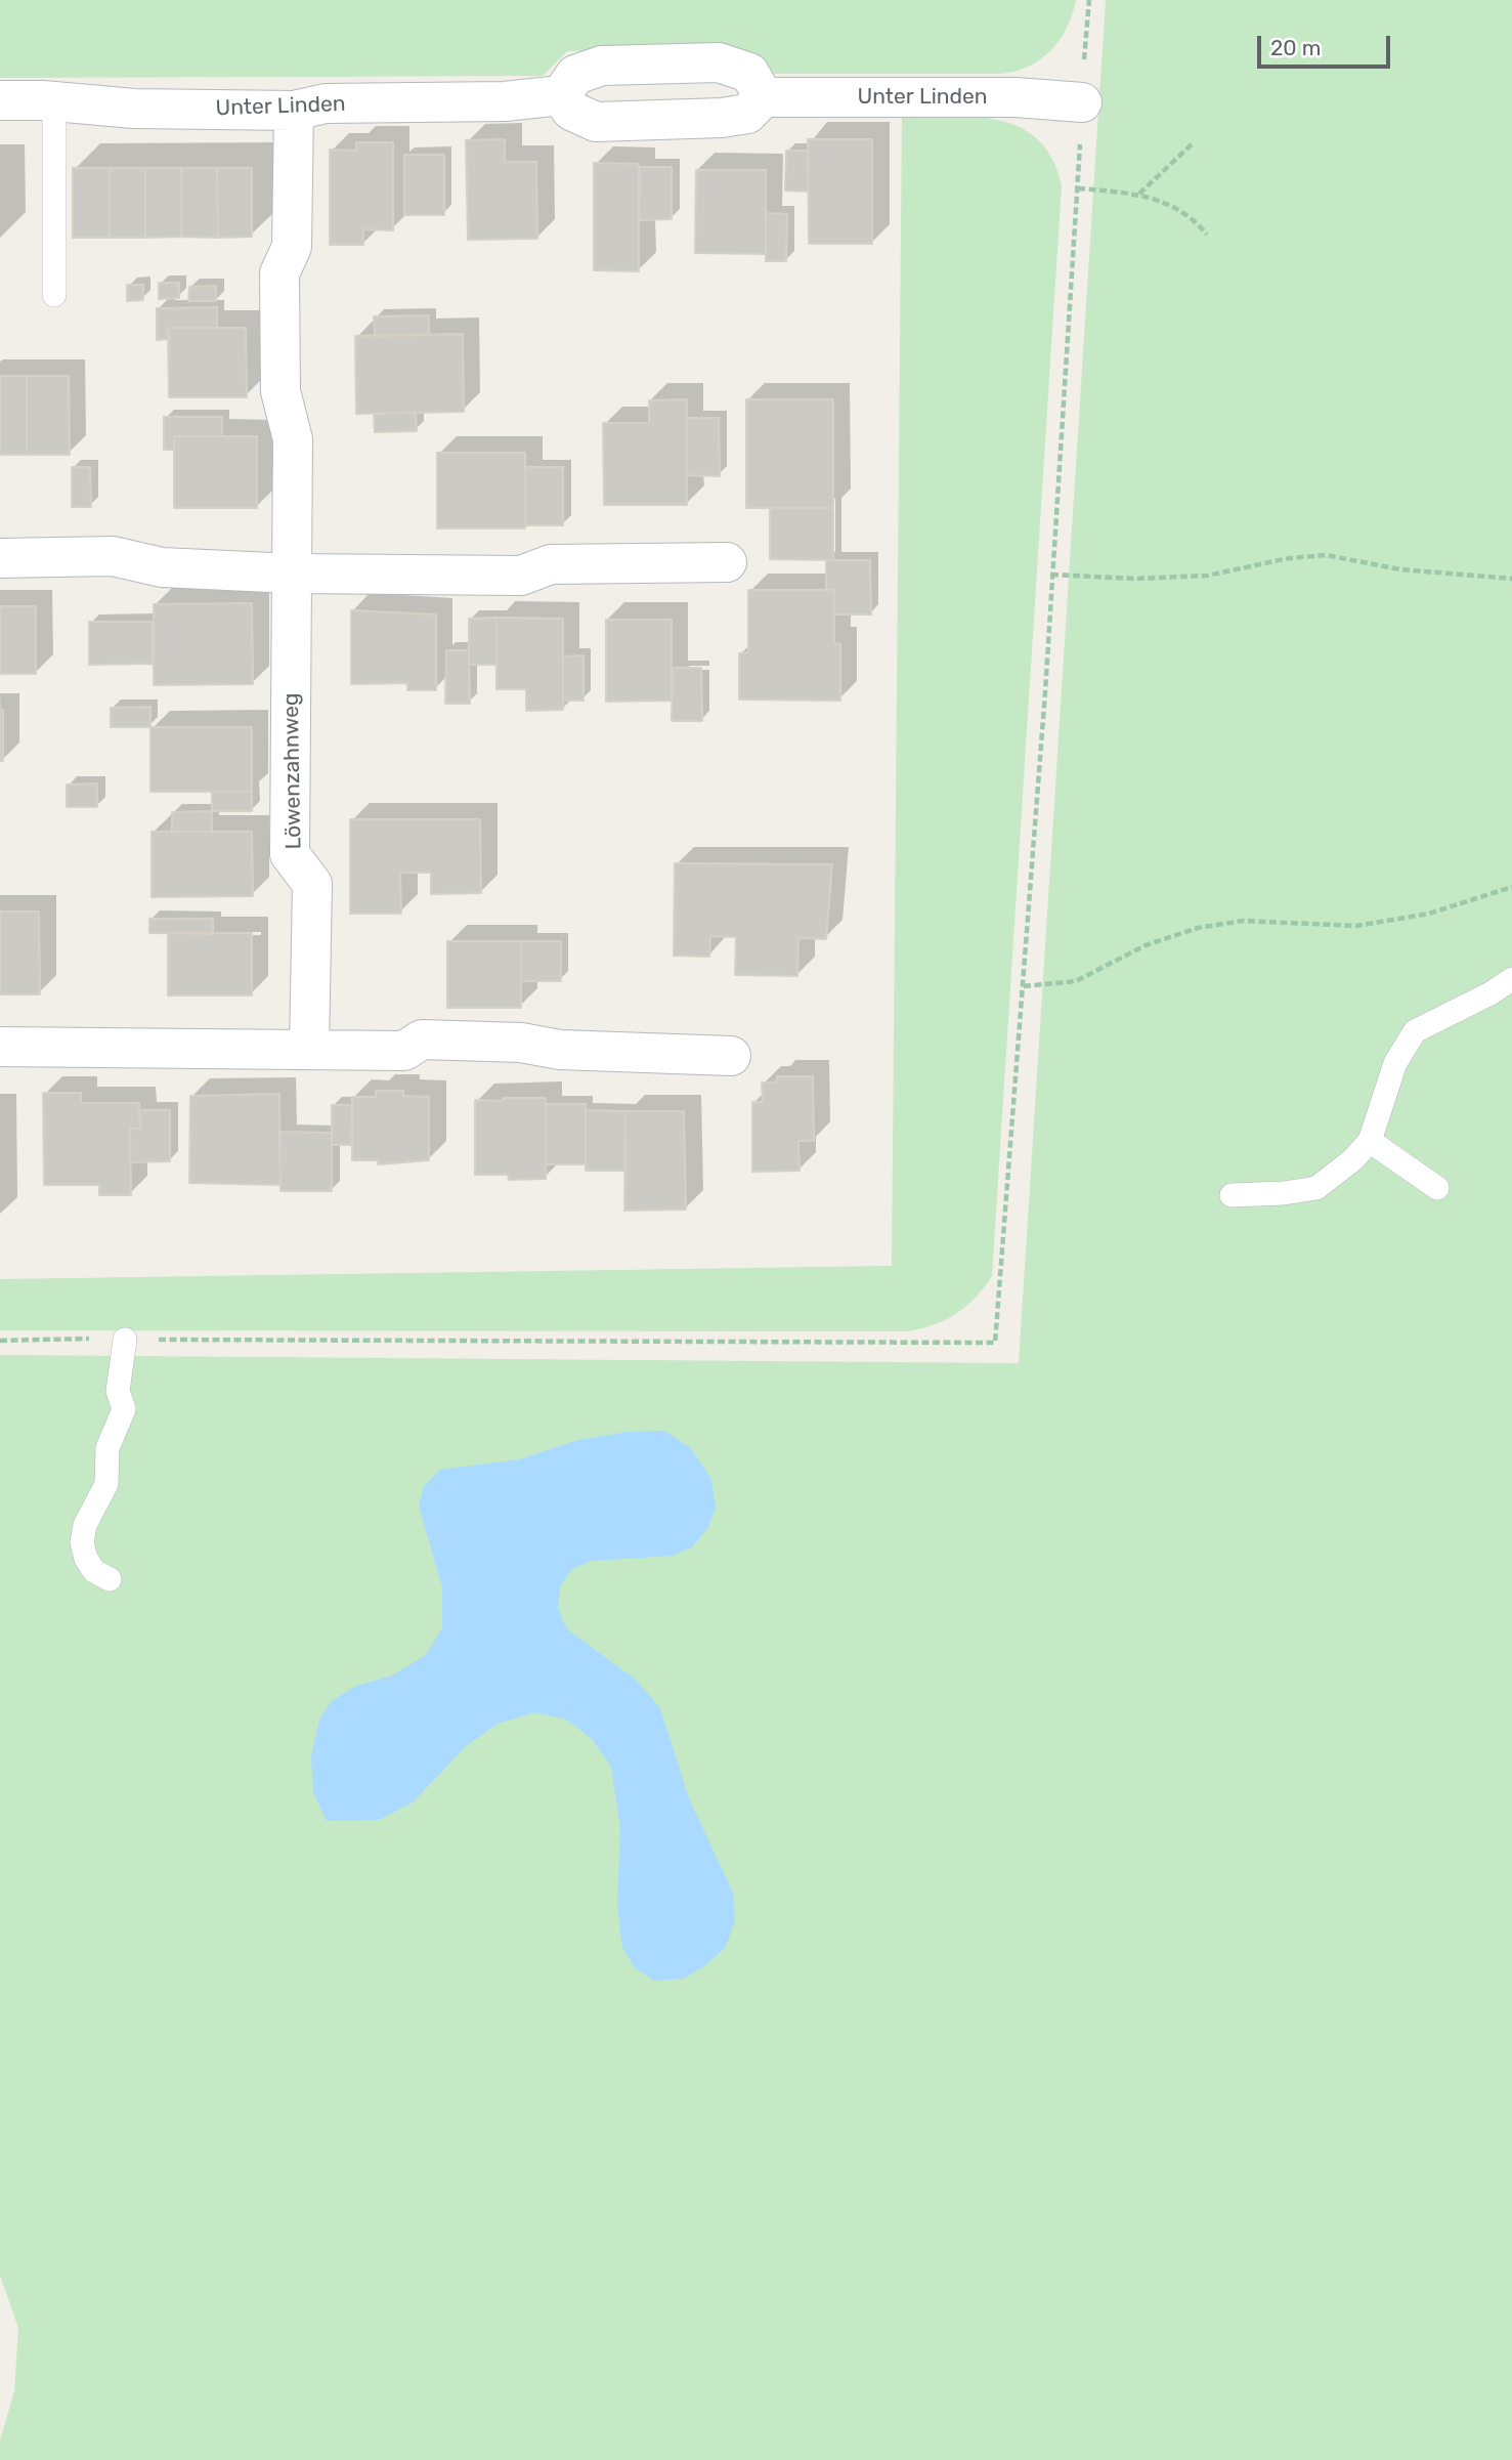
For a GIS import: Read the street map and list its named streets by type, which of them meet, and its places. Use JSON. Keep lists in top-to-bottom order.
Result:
{
  "streets": {
    "street": ["Unter Linden", "Löwenzahnweg"]
  },
  "crossings": [
    ["Unter Linden", "Löwenzahnweg"]
  ],
  "scale_bar": "20 m"
}
